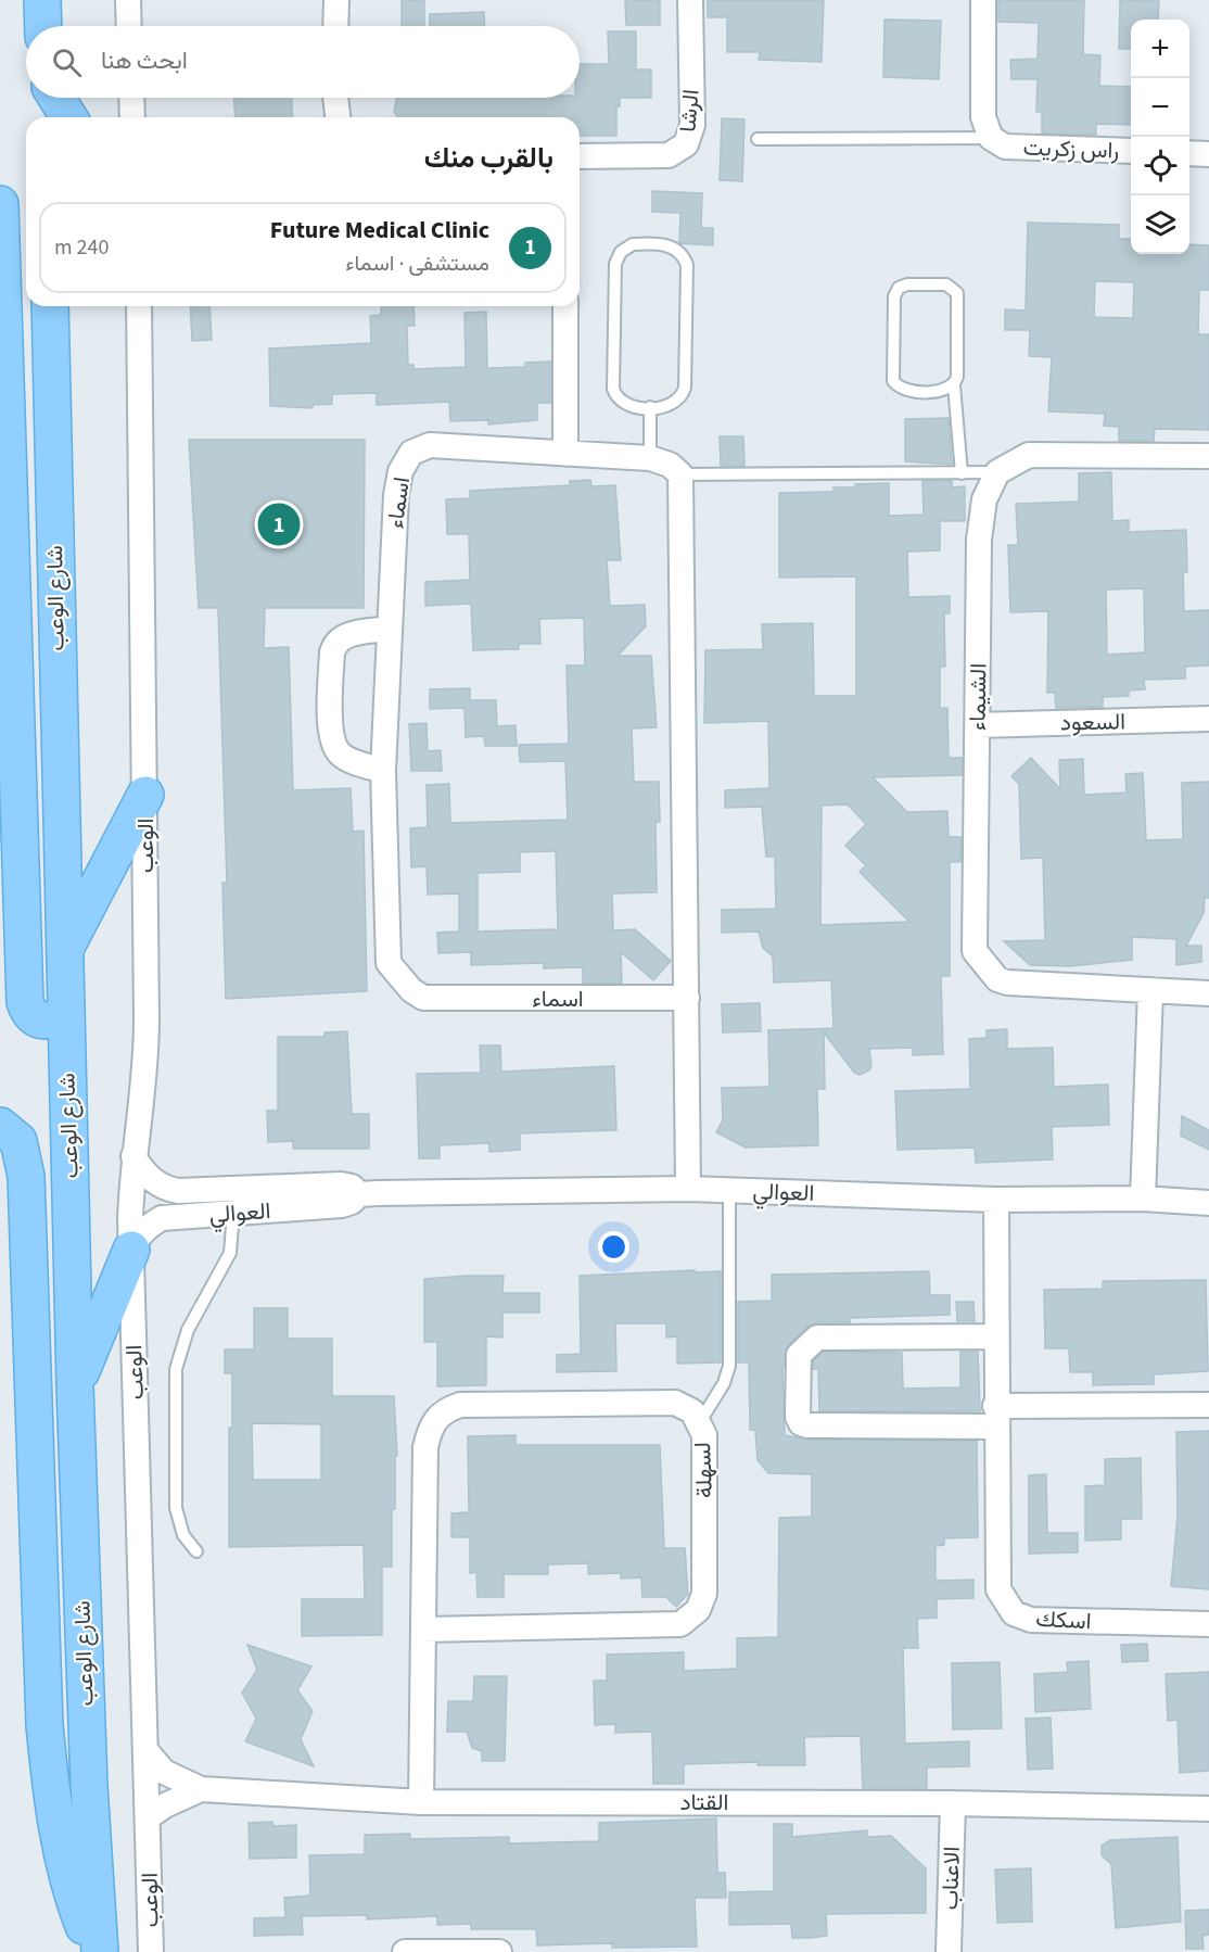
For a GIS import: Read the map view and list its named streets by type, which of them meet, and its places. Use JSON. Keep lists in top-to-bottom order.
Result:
{
  "streets": {
    "main road": ["شارع الوعب"],
    "street": [
      "الرشا",
      "راس زكريت",
      "اسماء",
      "الشيماء",
      "السعود",
      "الوعب",
      "العوالي",
      "لسهلة",
      "اسكك",
      "القتاد",
      "الاعناب"
    ]
  },
  "crossings": [
    ["الشيماء", "السعود"],
    ["الوعب", "العوالي"],
    ["الوعب", "القتاد"],
    ["العوالي", "اسكك"],
    ["لسهلة", "القتاد"],
    ["القتاد", "الاعناب"]
  ],
  "page": {
    "map_buttons": ["+", "−"],
    "search": "ابحث هنا",
    "heading": "بالقرب منك",
    "list": [
      {
        "mark": "1",
        "name": "Future Medical Clinic",
        "note": "مستشفى · اسماء",
        "value": "240 m"
      }
    ],
    "pins": "1"
  }
}
